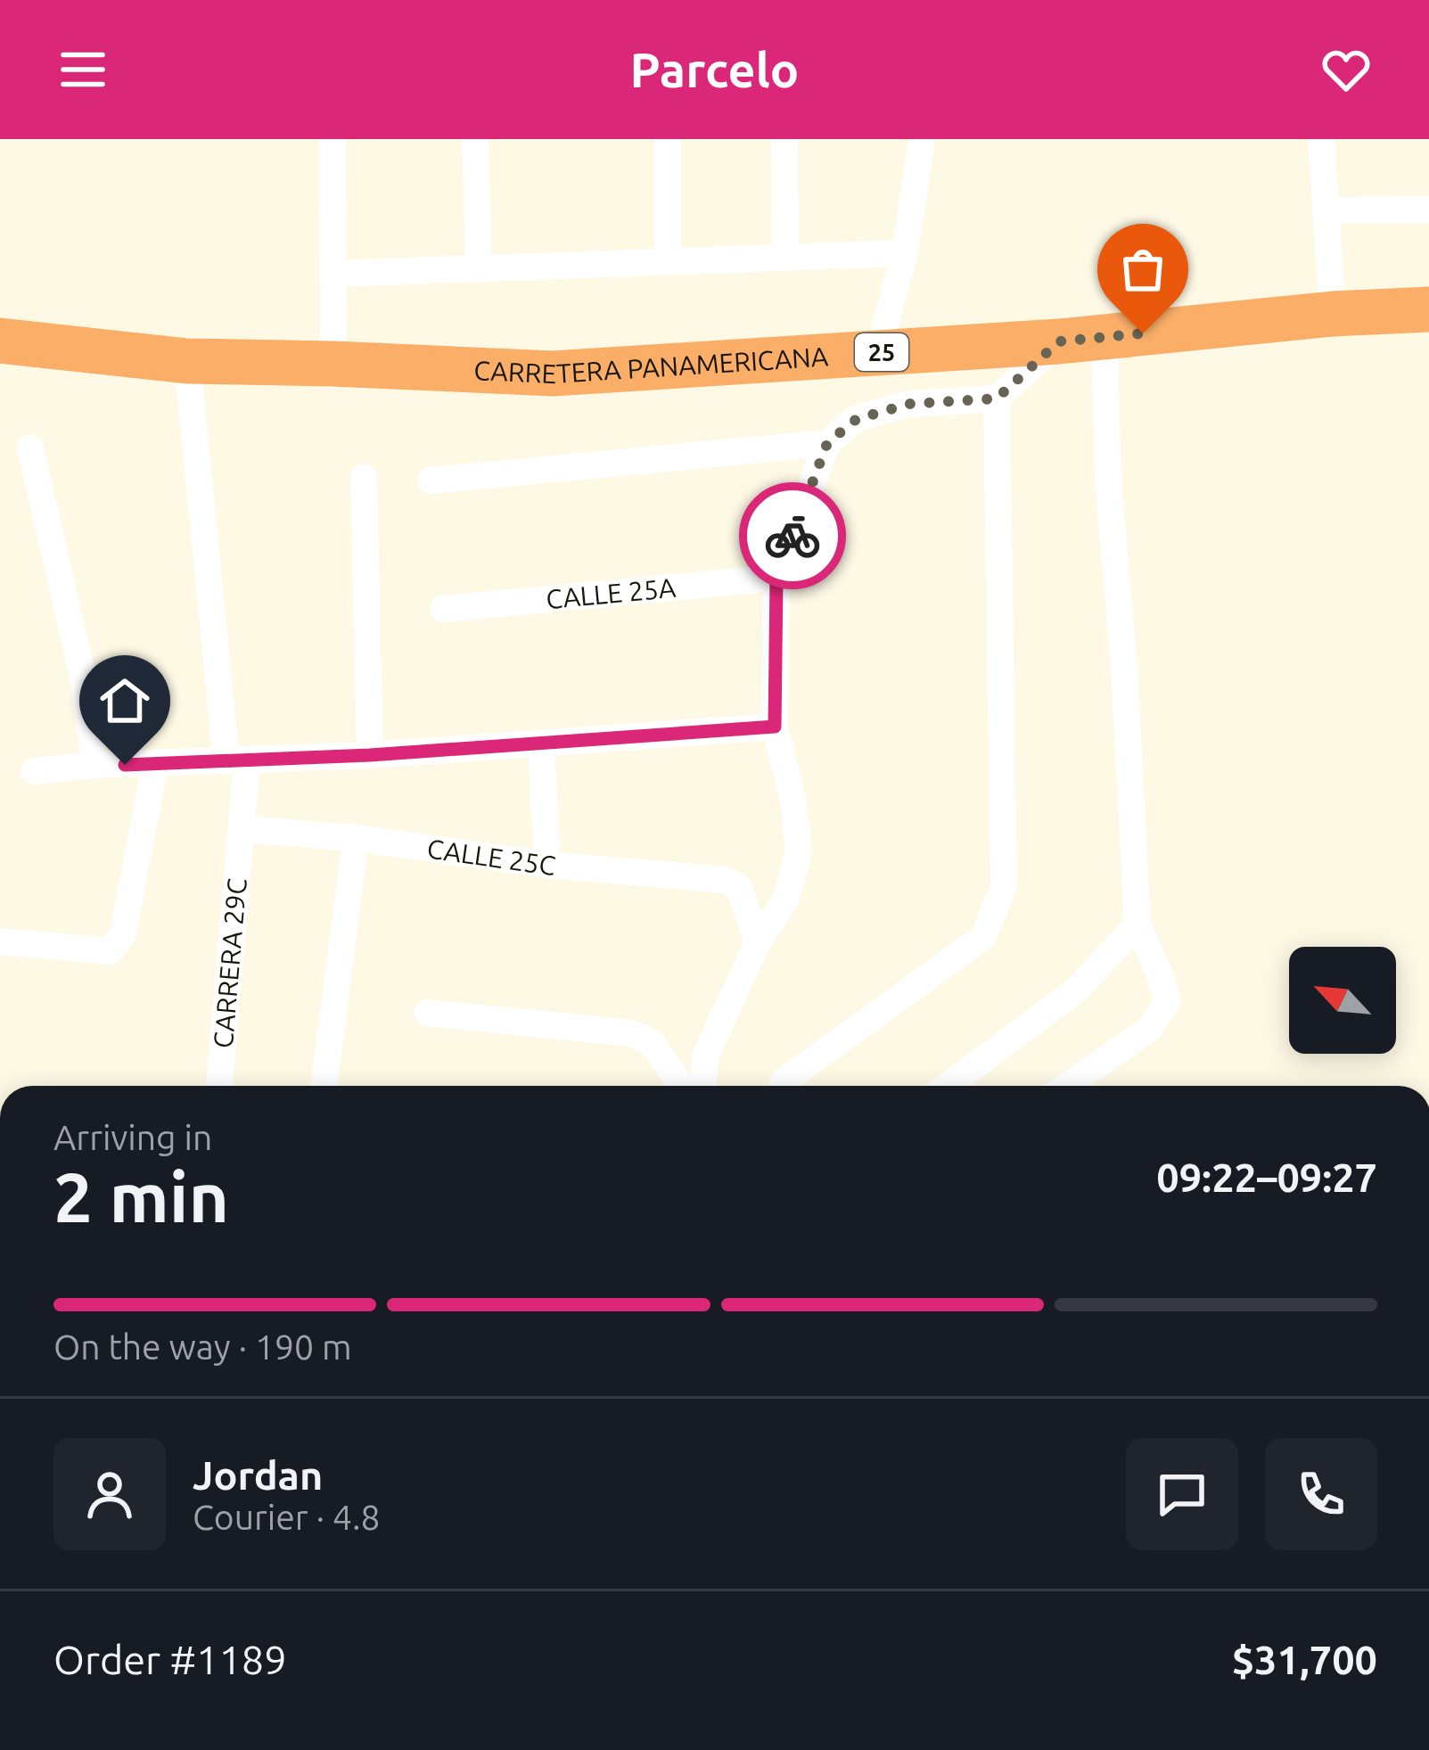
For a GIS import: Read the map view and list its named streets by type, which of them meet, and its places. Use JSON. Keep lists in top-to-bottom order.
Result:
{
  "streets": {
    "highway": ["25", "CARRETERA PANAMERICANA"],
    "street": ["CALLE 25A", "CALLE 25C", "CARRERA 29C"]
  },
  "crossings": [
    ["CARRETERA PANAMERICANA", "CARRERA 29C"],
    ["CALLE 25C", "CARRERA 29C"]
  ],
  "north": "top left",
  "page": {
    "header": "Parcelo",
    "heading": ["2 min", "Arriving in", "09:22–09:27"],
    "panel": [
      "Jordan",
      "Courier · 4.8",
      "Order #1189",
      "$31,700"
    ],
    "bar": "On the way · 190 m"
  }
}
